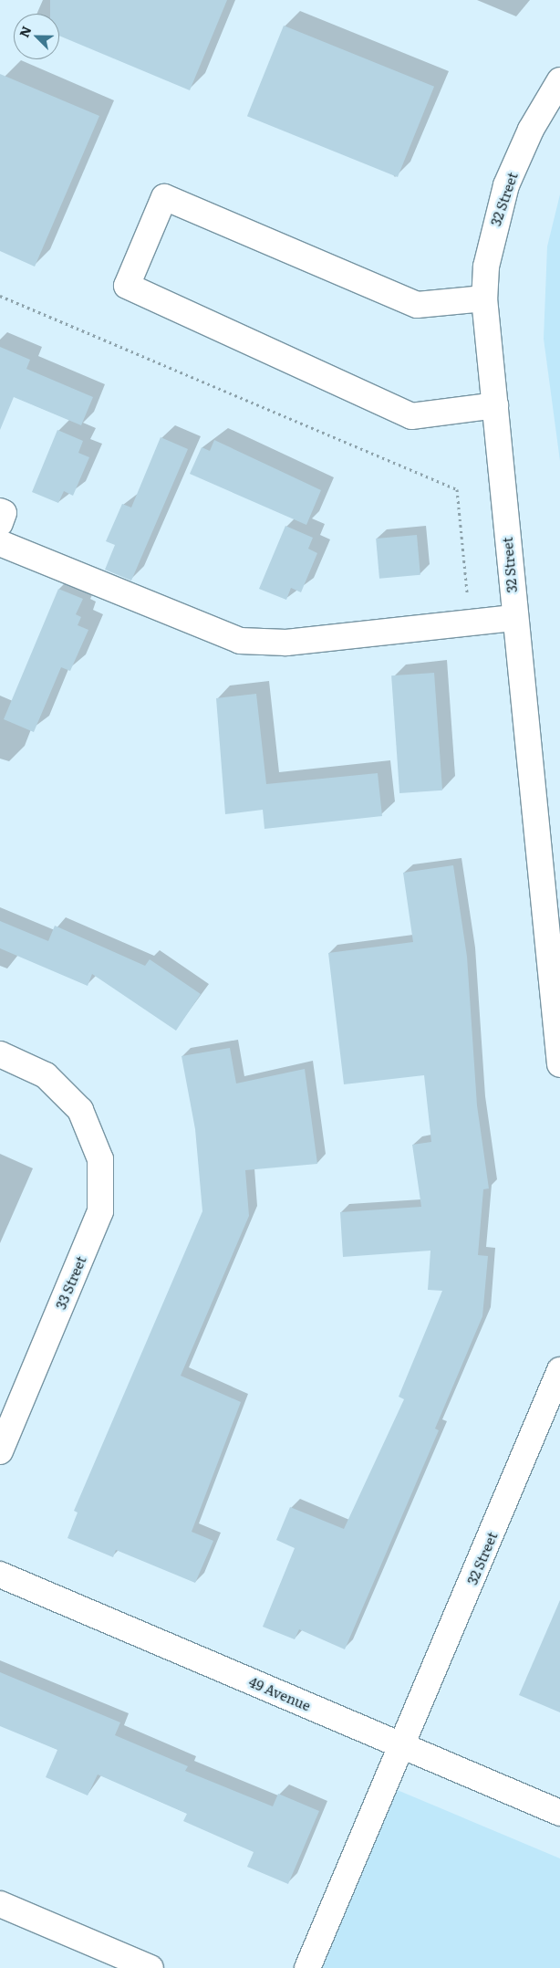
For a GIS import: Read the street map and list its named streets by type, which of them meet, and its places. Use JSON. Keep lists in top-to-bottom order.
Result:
{
  "streets": {
    "street": ["32 Street", "33 Street", "49 Avenue"]
  },
  "crossings": [
    ["32 Street", "49 Avenue"]
  ],
  "north": "top left"
}
